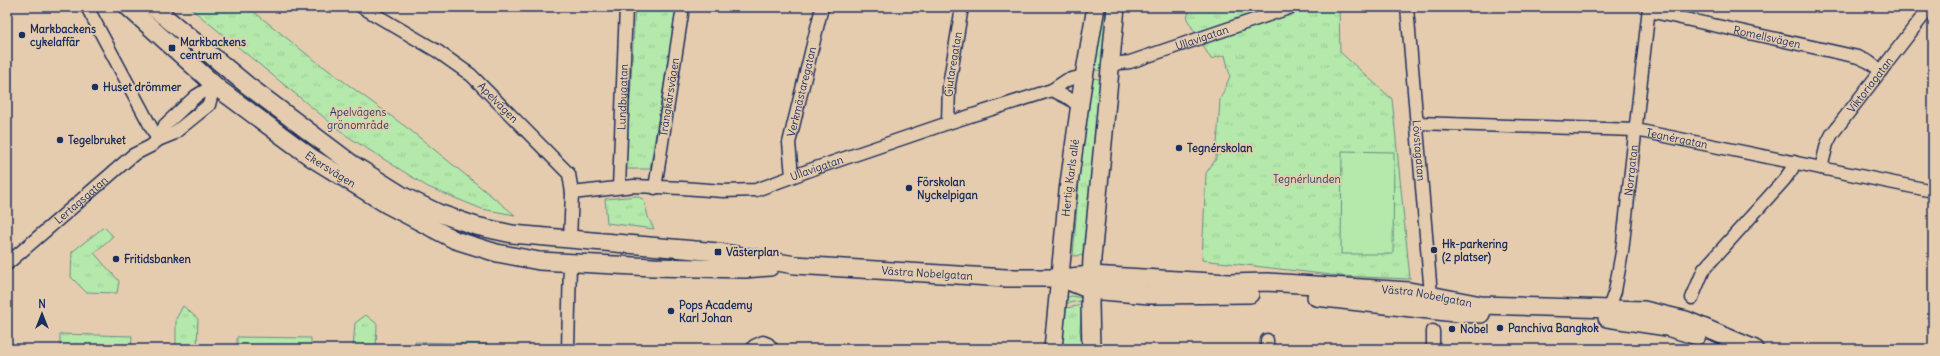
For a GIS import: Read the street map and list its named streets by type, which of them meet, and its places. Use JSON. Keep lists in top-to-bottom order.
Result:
{
  "streets": {
    "main road": ["Ekersvägen", "Hertig Karls allé", "Västra Nobelgatan"],
    "street": [
      "Romellsvägen",
      "Ullavigatan",
      "Gjutaregatan",
      "Viktoriagatan",
      "Verkmästaregatan",
      "Lundbygatan",
      "Trängkårsvägen",
      "Apelvägen",
      "Tegnérgatan",
      "Lövstagatan",
      "Norrgatan",
      "Lertagsgatan"
    ]
  },
  "crossings": [
    ["Romellsvägen", "Viktoriagatan"],
    ["Romellsvägen", "Norrgatan"],
    ["Ullavigatan", "Gjutaregatan"],
    ["Ullavigatan", "Verkmästaregatan"],
    ["Ullavigatan", "Lundbygatan"],
    ["Ullavigatan", "Trängkårsvägen"],
    ["Ullavigatan", "Apelvägen"],
    ["Ullavigatan", "Hertig Karls allé"],
    ["Viktoriagatan", "Tegnérgatan"],
    ["Apelvägen", "Ekersvägen"],
    ["Apelvägen", "Västra Nobelgatan"],
    ["Tegnérgatan", "Lövstagatan"],
    ["Tegnérgatan", "Norrgatan"],
    ["Lövstagatan", "Västra Nobelgatan"],
    ["Ekersvägen", "Lertagsgatan"],
    ["Ekersvägen", "Västra Nobelgatan"],
    ["Norrgatan", "Västra Nobelgatan"],
    ["Hertig Karls allé", "Västra Nobelgatan"]
  ],
  "parks": ["Apelvägens grönområde", "Tegnérlunden"],
  "places": {
    "other": [
      "Markbackens cykelaffär",
      "Huset drömmer",
      "Tegelbruket",
      "Tegnérskolan",
      "Förskolan Nyckelpigan",
      "Hk-parkering (2 platser)",
      "Fritidsbanken",
      "Pops Academy Karl Johan",
      "Panchiva Bangkok",
      "Nobel"
    ],
    "transit": ["Markbackens centrum", "Västerplan"]
  },
  "north": "top"
}
